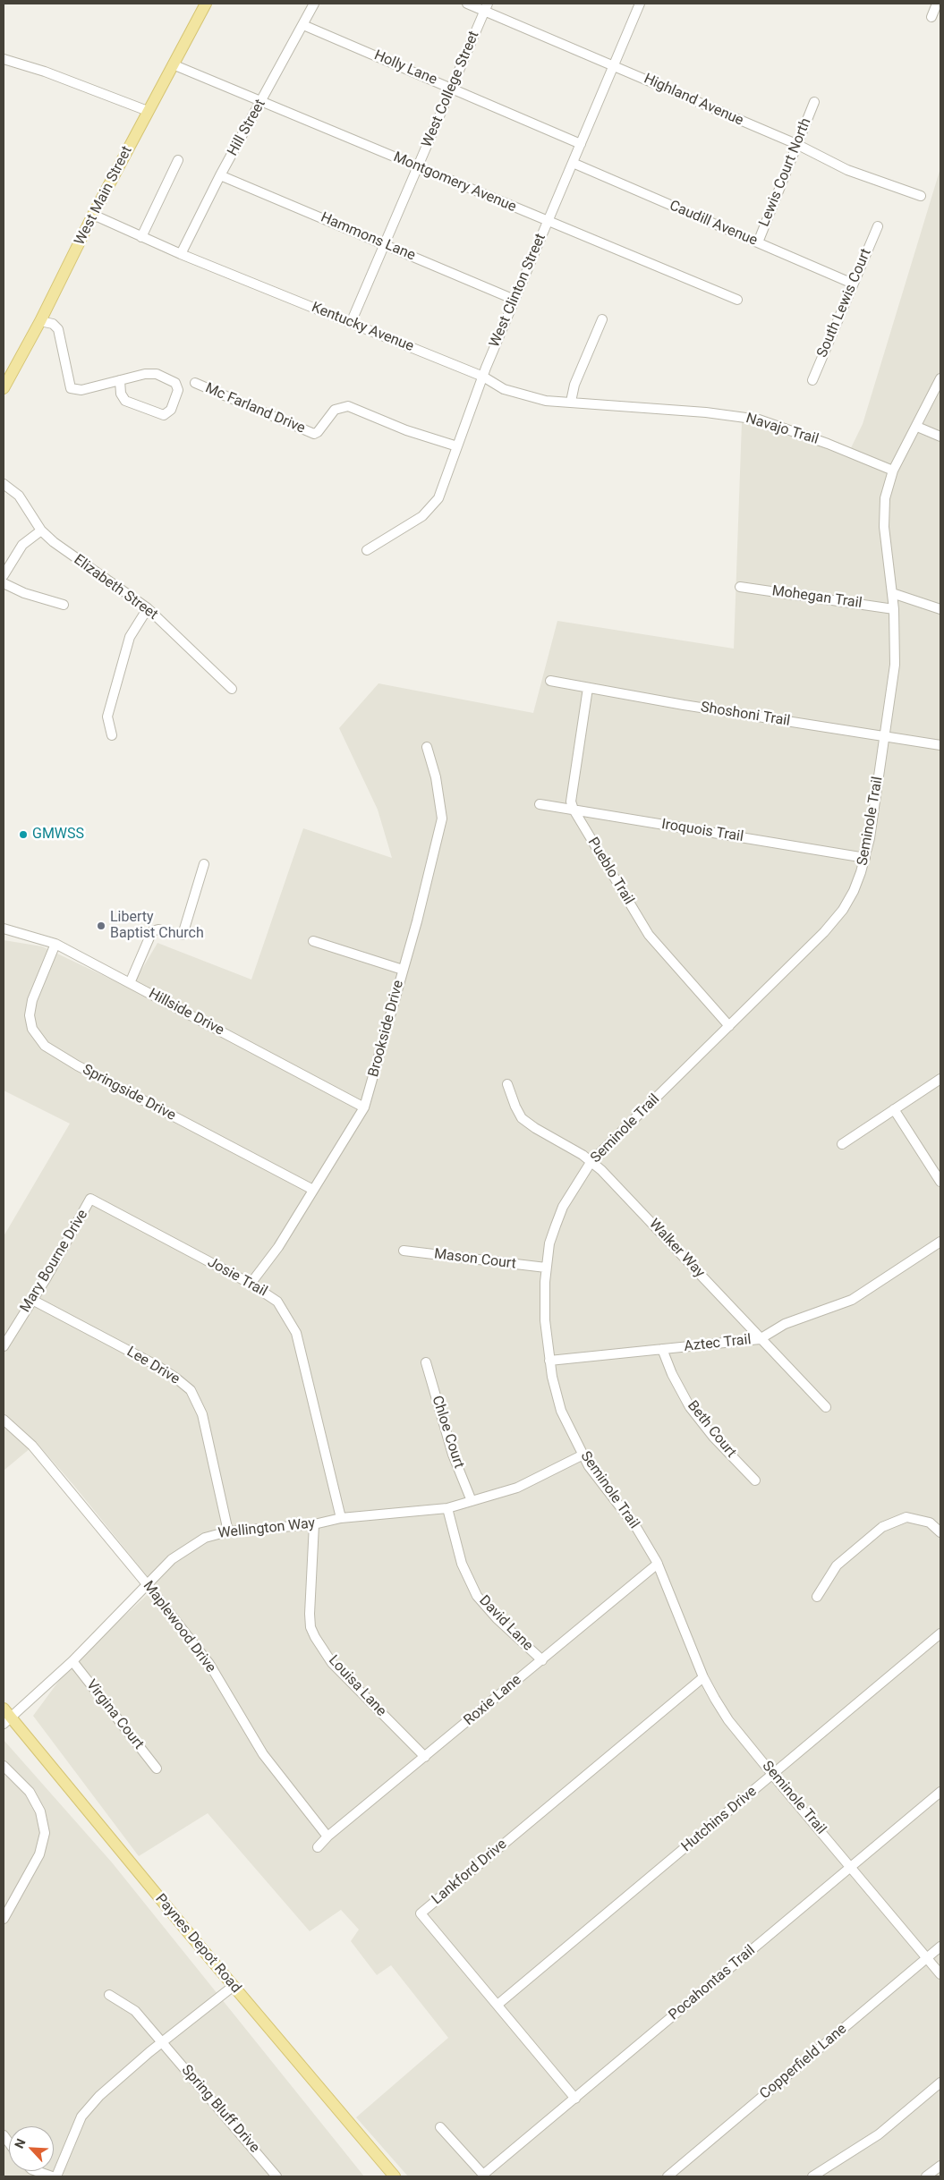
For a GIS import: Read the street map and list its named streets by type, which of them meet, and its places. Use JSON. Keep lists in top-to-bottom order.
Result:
{
  "streets": {
    "main road": ["West Main Street", "Paynes Depot Road"],
    "street": [
      "Holly Lane",
      "West College Street",
      "Highland Avenue",
      "Hill Street",
      "Lewis Court North",
      "Montgomery Avenue",
      "Caudill Avenue",
      "Hammons Lane",
      "West Clinton Street",
      "South Lewis Court",
      "Kentucky Avenue",
      "Mc Farland Drive",
      "Navajo Trail",
      "Elizabeth Street",
      "Mohegan Trail",
      "Shoshoni Trail",
      "Seminole Trail",
      "Iroquois Trail",
      "Pueblo Trail",
      "Hillside Drive",
      "Brookside Drive",
      "Springside Drive",
      "Walker Way",
      "Mason Court",
      "Mary Bourne Drive",
      "Josie Trail",
      "Aztec Trail",
      "Lee Drive",
      "Beth Court",
      "Chloe Court",
      "Wellington Way",
      "David Lane",
      "Maplewood Drive",
      "Louisa Lane",
      "Roxie Lane",
      "Virgina Court",
      "Hutchins Drive",
      "Lankford Drive",
      "Pocahontas Trail",
      "Copperfield Lane",
      "Spring Bluff Drive"
    ]
  },
  "crossings": [
    ["Holly Lane", "West College Street"],
    ["Holly Lane", "Hill Street"],
    ["Holly Lane", "West Clinton Street"],
    ["West College Street", "Highland Avenue"],
    ["West College Street", "Montgomery Avenue"],
    ["West College Street", "Hammons Lane"],
    ["West College Street", "Kentucky Avenue"],
    ["Highland Avenue", "Lewis Court North"],
    ["Highland Avenue", "West Clinton Street"],
    ["Hill Street", "Montgomery Avenue"],
    ["Hill Street", "Hammons Lane"],
    ["Hill Street", "Kentucky Avenue"],
    ["Lewis Court North", "Caudill Avenue"],
    ["Montgomery Avenue", "West Main Street"],
    ["Montgomery Avenue", "West Clinton Street"],
    ["West Main Street", "Kentucky Avenue"],
    ["Caudill Avenue", "West Clinton Street"],
    ["Caudill Avenue", "South Lewis Court"],
    ["Hammons Lane", "West Clinton Street"],
    ["West Clinton Street", "Kentucky Avenue"],
    ["West Clinton Street", "Mc Farland Drive"],
    ["Kentucky Avenue", "Navajo Trail"],
    ["Navajo Trail", "Seminole Trail"],
    ["Mohegan Trail", "Seminole Trail"],
    ["Shoshoni Trail", "Seminole Trail"],
    ["Shoshoni Trail", "Pueblo Trail"],
    ["Seminole Trail", "Iroquois Trail"],
    ["Seminole Trail", "Pueblo Trail"],
    ["Seminole Trail", "Walker Way"],
    ["Seminole Trail", "Mason Court"],
    ["Seminole Trail", "Aztec Trail"],
    ["Seminole Trail", "Wellington Way"],
    ["Seminole Trail", "Roxie Lane"],
    ["Seminole Trail", "Hutchins Drive"],
    ["Seminole Trail", "Lankford Drive"],
    ["Seminole Trail", "Pocahontas Trail"],
    ["Seminole Trail", "Copperfield Lane"],
    ["Iroquois Trail", "Pueblo Trail"],
    ["Hillside Drive", "Brookside Drive"],
    ["Hillside Drive", "Springside Drive"],
    ["Brookside Drive", "Springside Drive"],
    ["Brookside Drive", "Josie Trail"],
    ["Walker Way", "Aztec Trail"],
    ["Mary Bourne Drive", "Josie Trail"],
    ["Mary Bourne Drive", "Lee Drive"],
    ["Josie Trail", "Wellington Way"],
    ["Aztec Trail", "Beth Court"],
    ["Lee Drive", "Wellington Way"],
    ["Chloe Court", "Wellington Way"],
    ["Wellington Way", "David Lane"],
    ["Wellington Way", "Maplewood Drive"],
    ["Wellington Way", "Louisa Lane"],
    ["Wellington Way", "Virgina Court"],
    ["Wellington Way", "Paynes Depot Road"],
    ["David Lane", "Roxie Lane"],
    ["Maplewood Drive", "Roxie Lane"],
    ["Louisa Lane", "Roxie Lane"],
    ["Hutchins Drive", "Lankford Drive"],
    ["Lankford Drive", "Pocahontas Trail"]
  ],
  "places": ["GMWSS", "Liberty Baptist Church"],
  "north": "top left"
}
